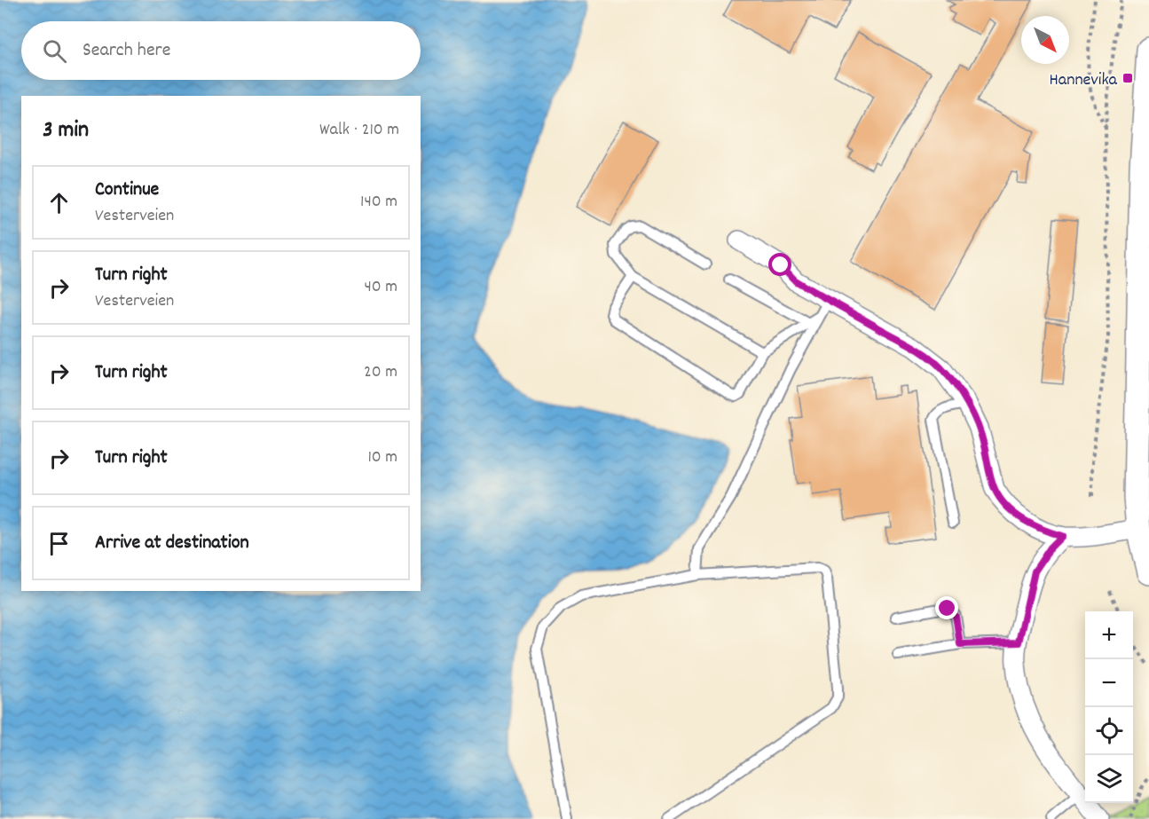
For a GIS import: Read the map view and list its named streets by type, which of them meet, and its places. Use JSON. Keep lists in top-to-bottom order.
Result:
{
  "places": {
    "transit": ["Hannevika"]
  },
  "north": "bottom right",
  "page": {
    "search": "Search here",
    "heading": ["3 min", "Walk · 210 m"],
    "list": [
      ["Continue", "Vesterveien", "140 m"],
      ["Turn right", "Vesterveien", "40 m"],
      ["Turn right", "20 m"],
      ["Turn right", "10 m"],
      "Arrive at destination"
    ],
    "map_buttons": ["+", "−"]
  }
}
